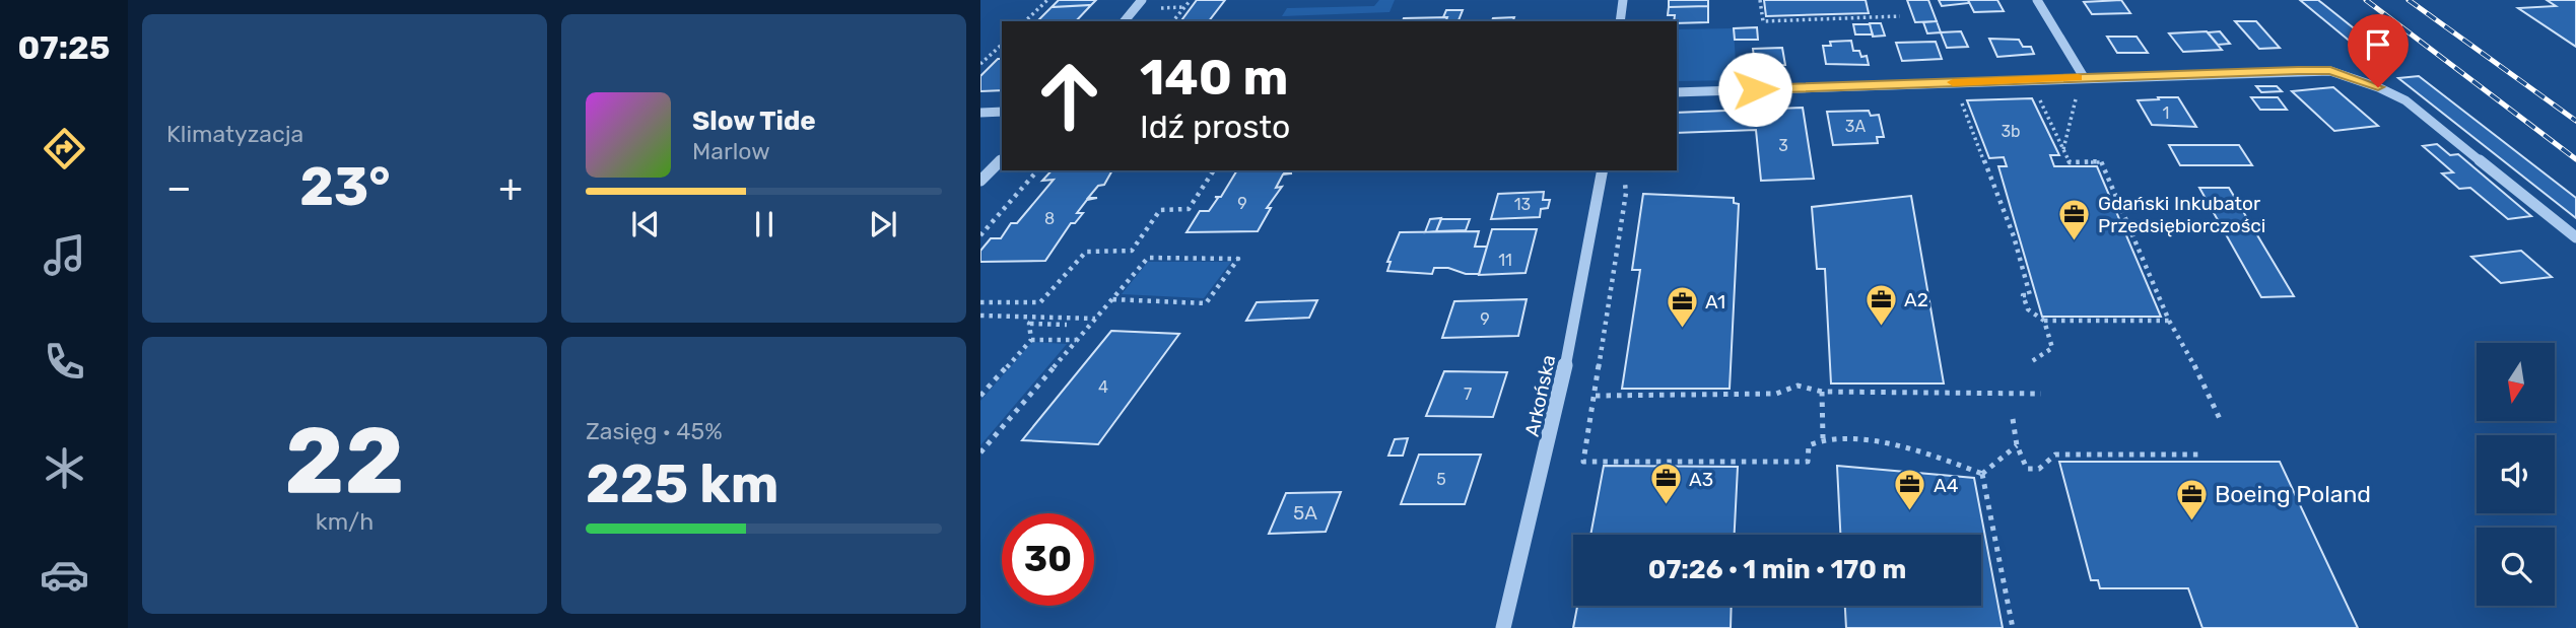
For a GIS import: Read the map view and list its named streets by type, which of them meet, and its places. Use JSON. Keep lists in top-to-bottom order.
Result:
{
  "streets": {
    "street": ["Arkońska"]
  },
  "places": {
    "office": [
      "Gdański Inkubator Przedsiębiorczości",
      "A2",
      "A1",
      "A3",
      "A4",
      "Boeing Poland"
    ]
  },
  "house_numbers": [
    "1",
    "3A",
    "3b",
    "3",
    "9",
    "13",
    "8",
    "11",
    "9",
    "4",
    "7",
    "5",
    "5A"
  ],
  "north": "bottom",
  "page": {
    "tabs": "07:25",
    "tile": [
      "Klimatyzacja",
      ["22", "km/h"],
      ["Zasięg · 45%", "225 km"]
    ],
    "turn": ["140 m", "Idź prosto"],
    "song": ["Slow Tide", "Marlow"],
    "heat": ["−", "23°", "+"],
    "limit": "30",
    "trip": "07:26 · 1 min · 170 m"
  }
}
